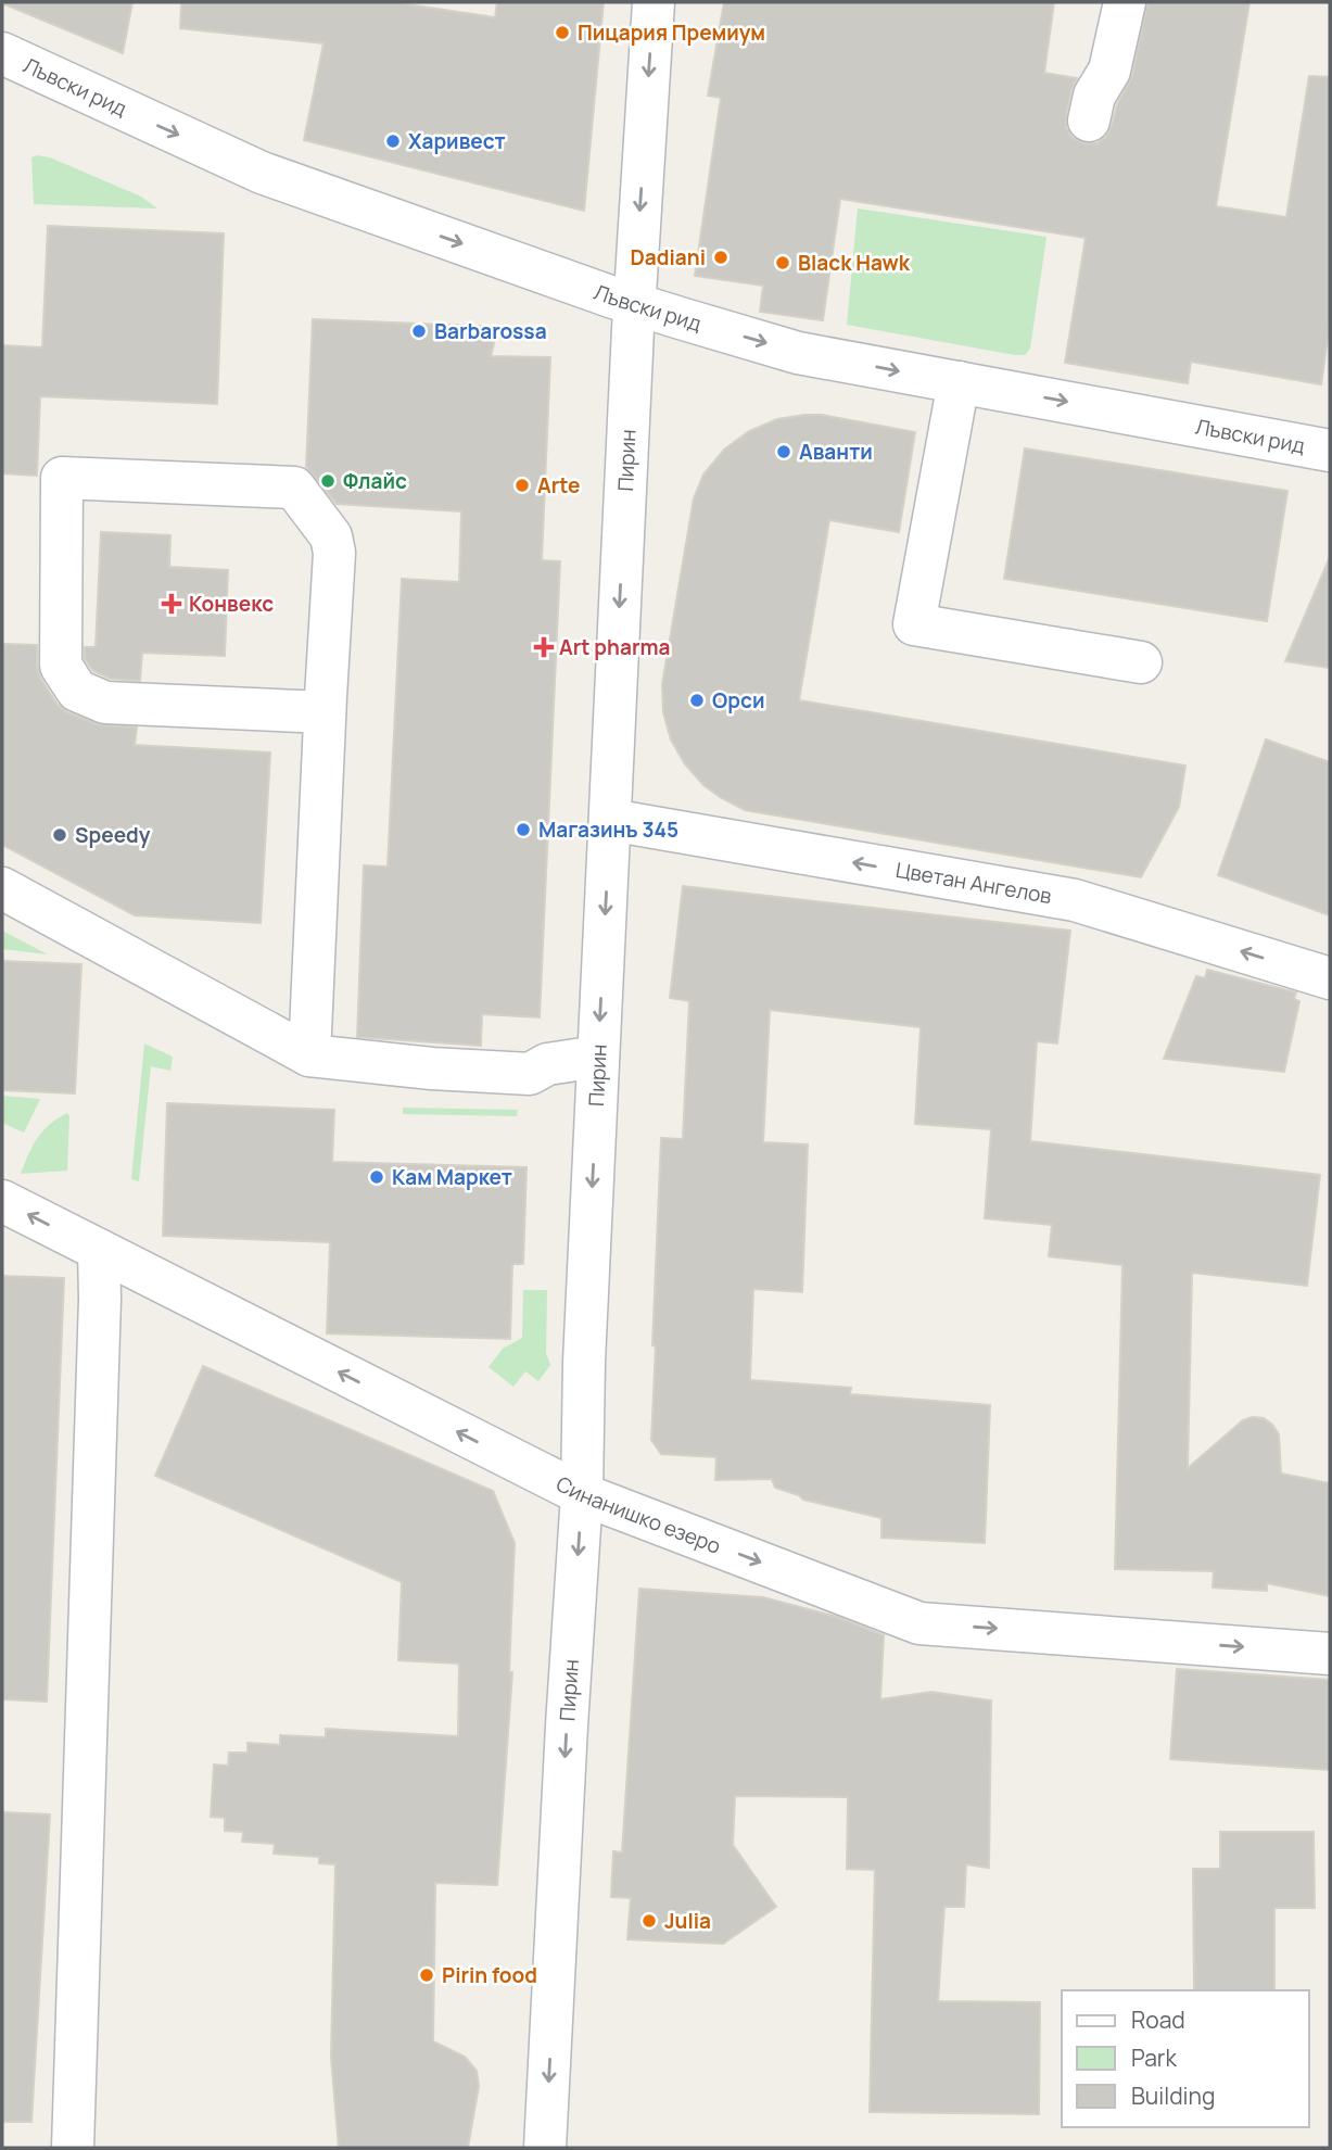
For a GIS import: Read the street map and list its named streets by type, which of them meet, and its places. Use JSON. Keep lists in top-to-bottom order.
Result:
{
  "streets": {
    "street": [
      "Лъвски рид",
      "Пирин",
      "Цветан Ангелов",
      "Синанишко езеро"
    ]
  },
  "crossings": [
    ["Лъвски рид", "Пирин"],
    ["Пирин", "Цветан Ангелов"],
    ["Пирин", "Синанишко езеро"]
  ],
  "one_way": ["Лъвски рид", "Пирин", "Цветан Ангелов"],
  "places": {
    "other": [
      "Пицария Премиум",
      "Харивест",
      "Dadiani",
      "Black Hawk",
      "Barbarossa",
      "Аванти",
      "Флайс",
      "Arte",
      "Орси",
      "Магазинъ 345",
      "Speedy",
      "Кам Маркет",
      "Julia",
      "Pirin food"
    ],
    "health": ["Конвекс", "Art pharma"]
  },
  "legend": ["Road", "Park", "Building"]
}
